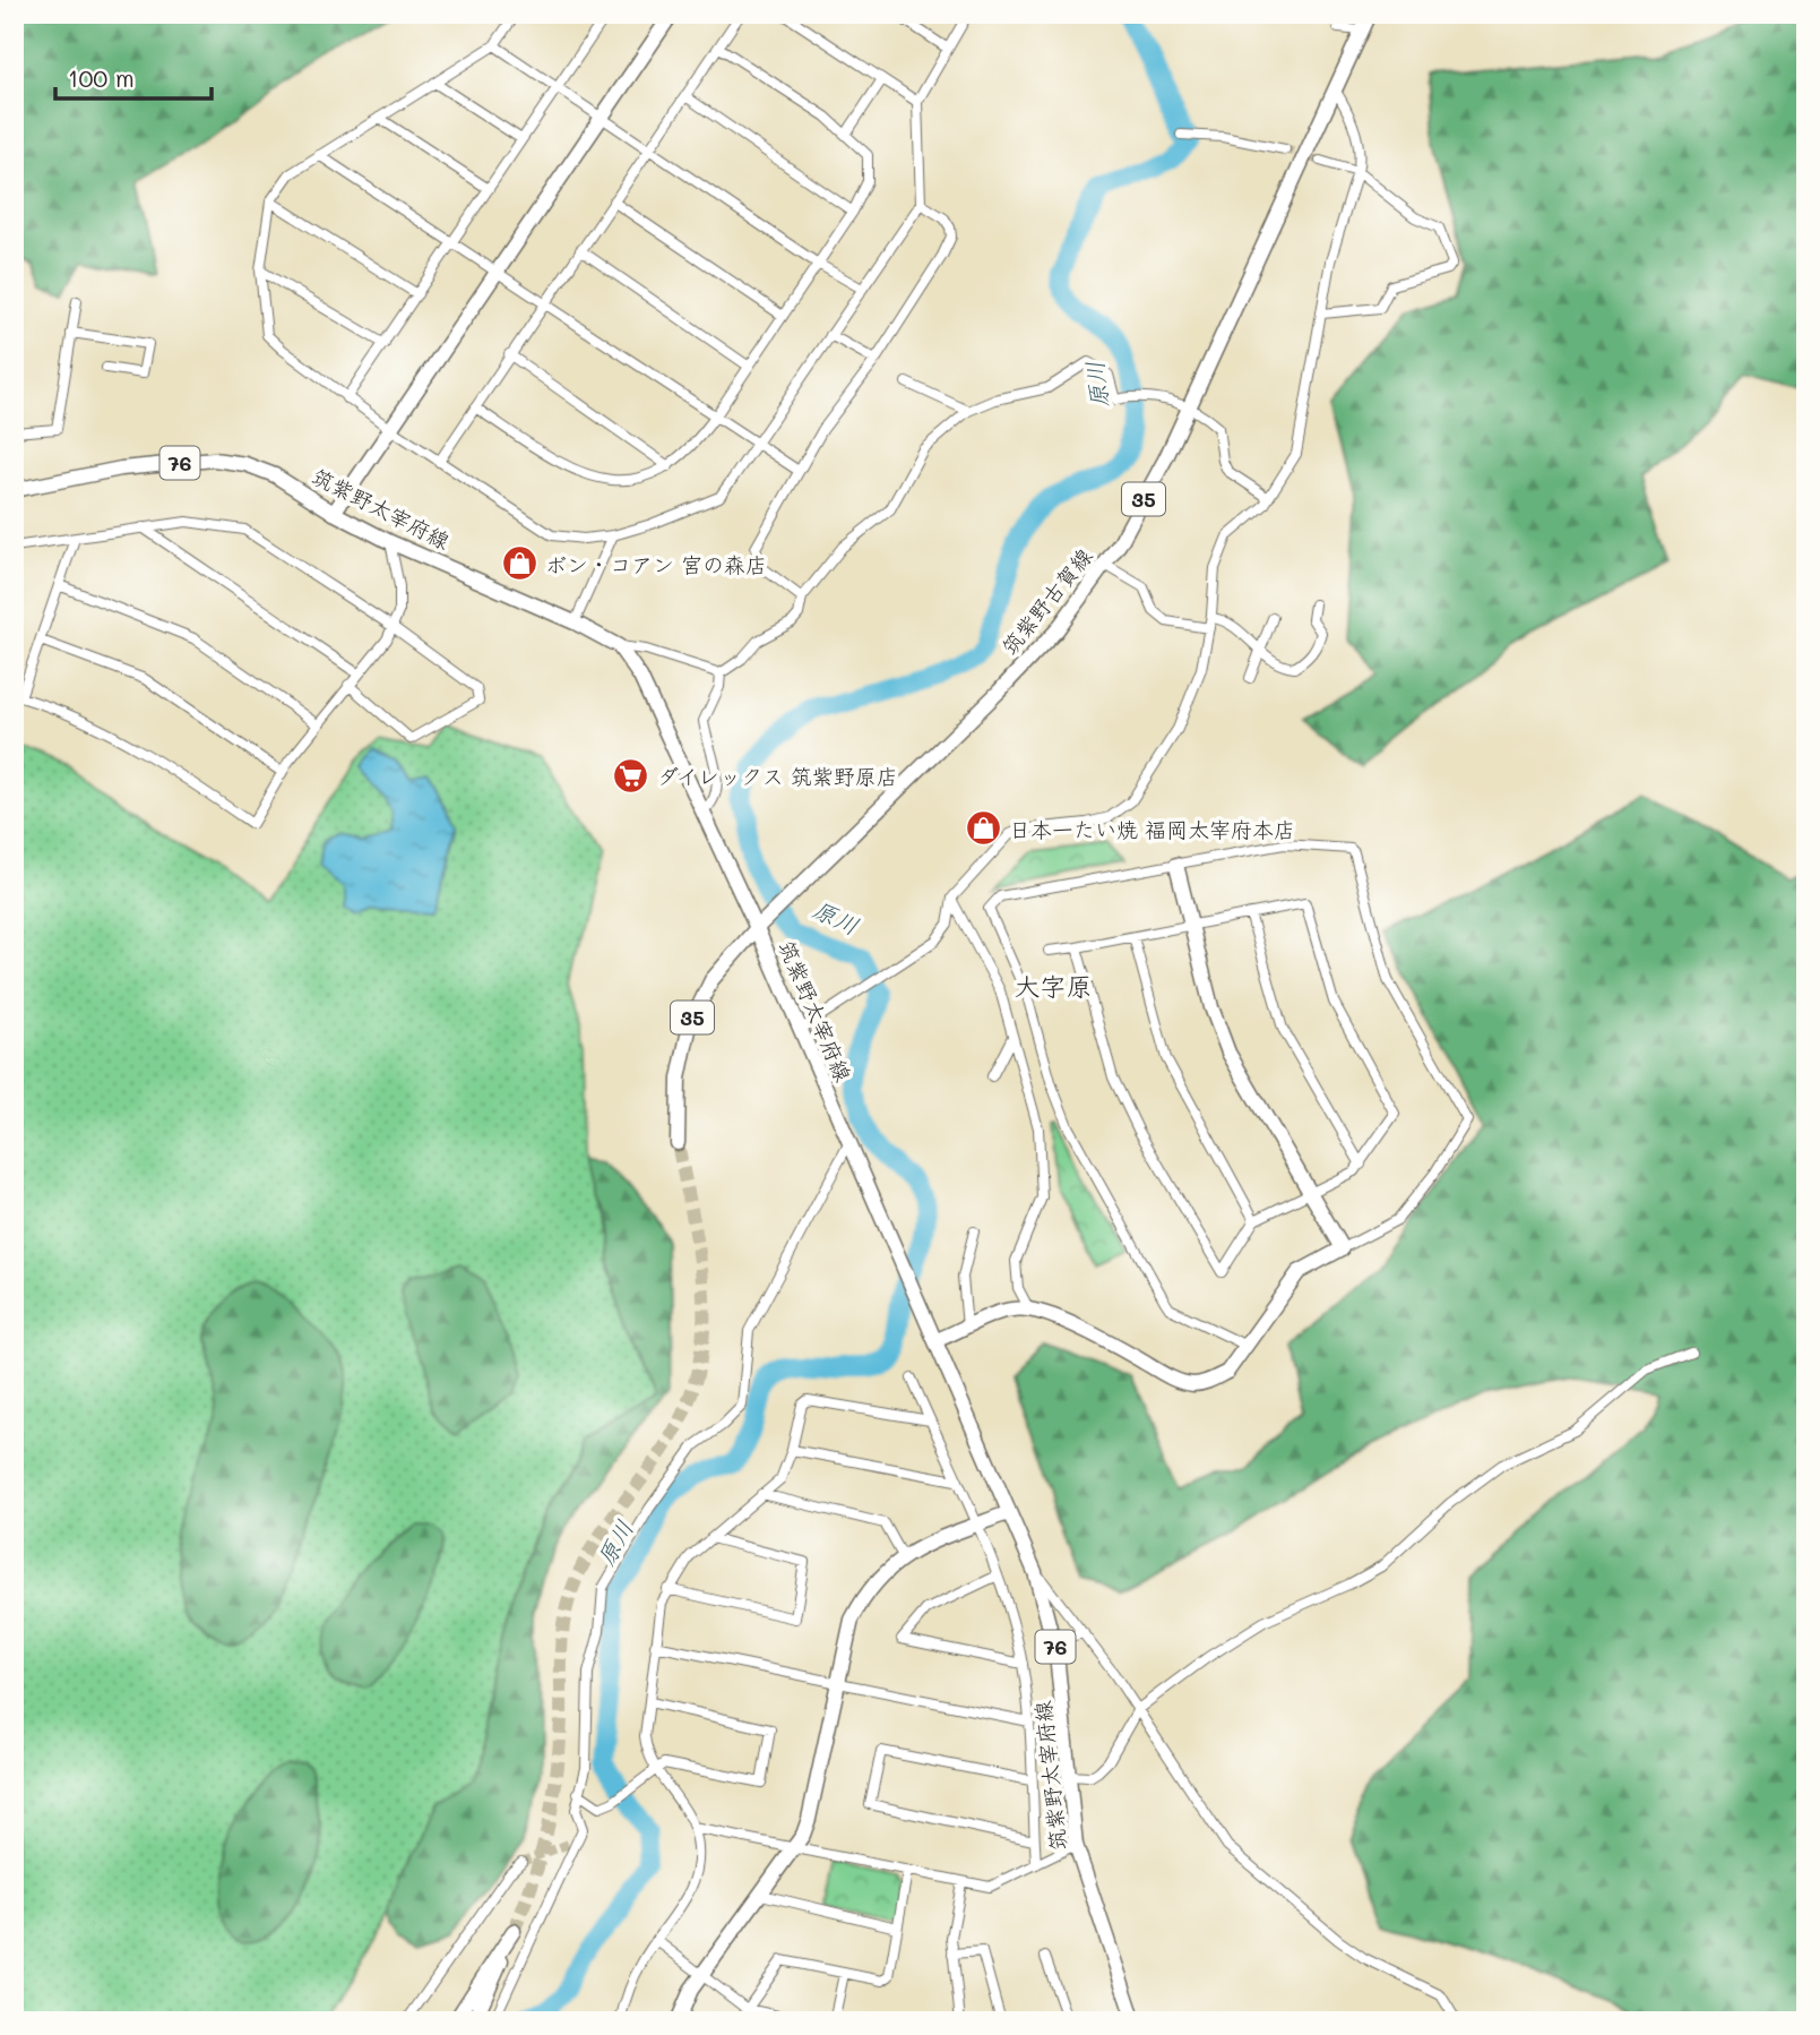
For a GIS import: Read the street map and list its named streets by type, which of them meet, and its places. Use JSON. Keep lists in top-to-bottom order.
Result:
{
  "streets": {
    "main road": [
      "76",
      "35",
      "筑紫野太宰府線",
      "筑紫野古賀線"
    ]
  },
  "crossings": [
    ["筑紫野太宰府線", "筑紫野古賀線"]
  ],
  "districts": ["大字原"],
  "water": ["原川"],
  "places": {
    "shop": ["ボン・コアン 宮の森店", "日本一たい焼 福岡太宰府本店"],
    "supermarket": ["ダイレックス 筑紫野原店"]
  },
  "scale_bar": "100 m"
}
